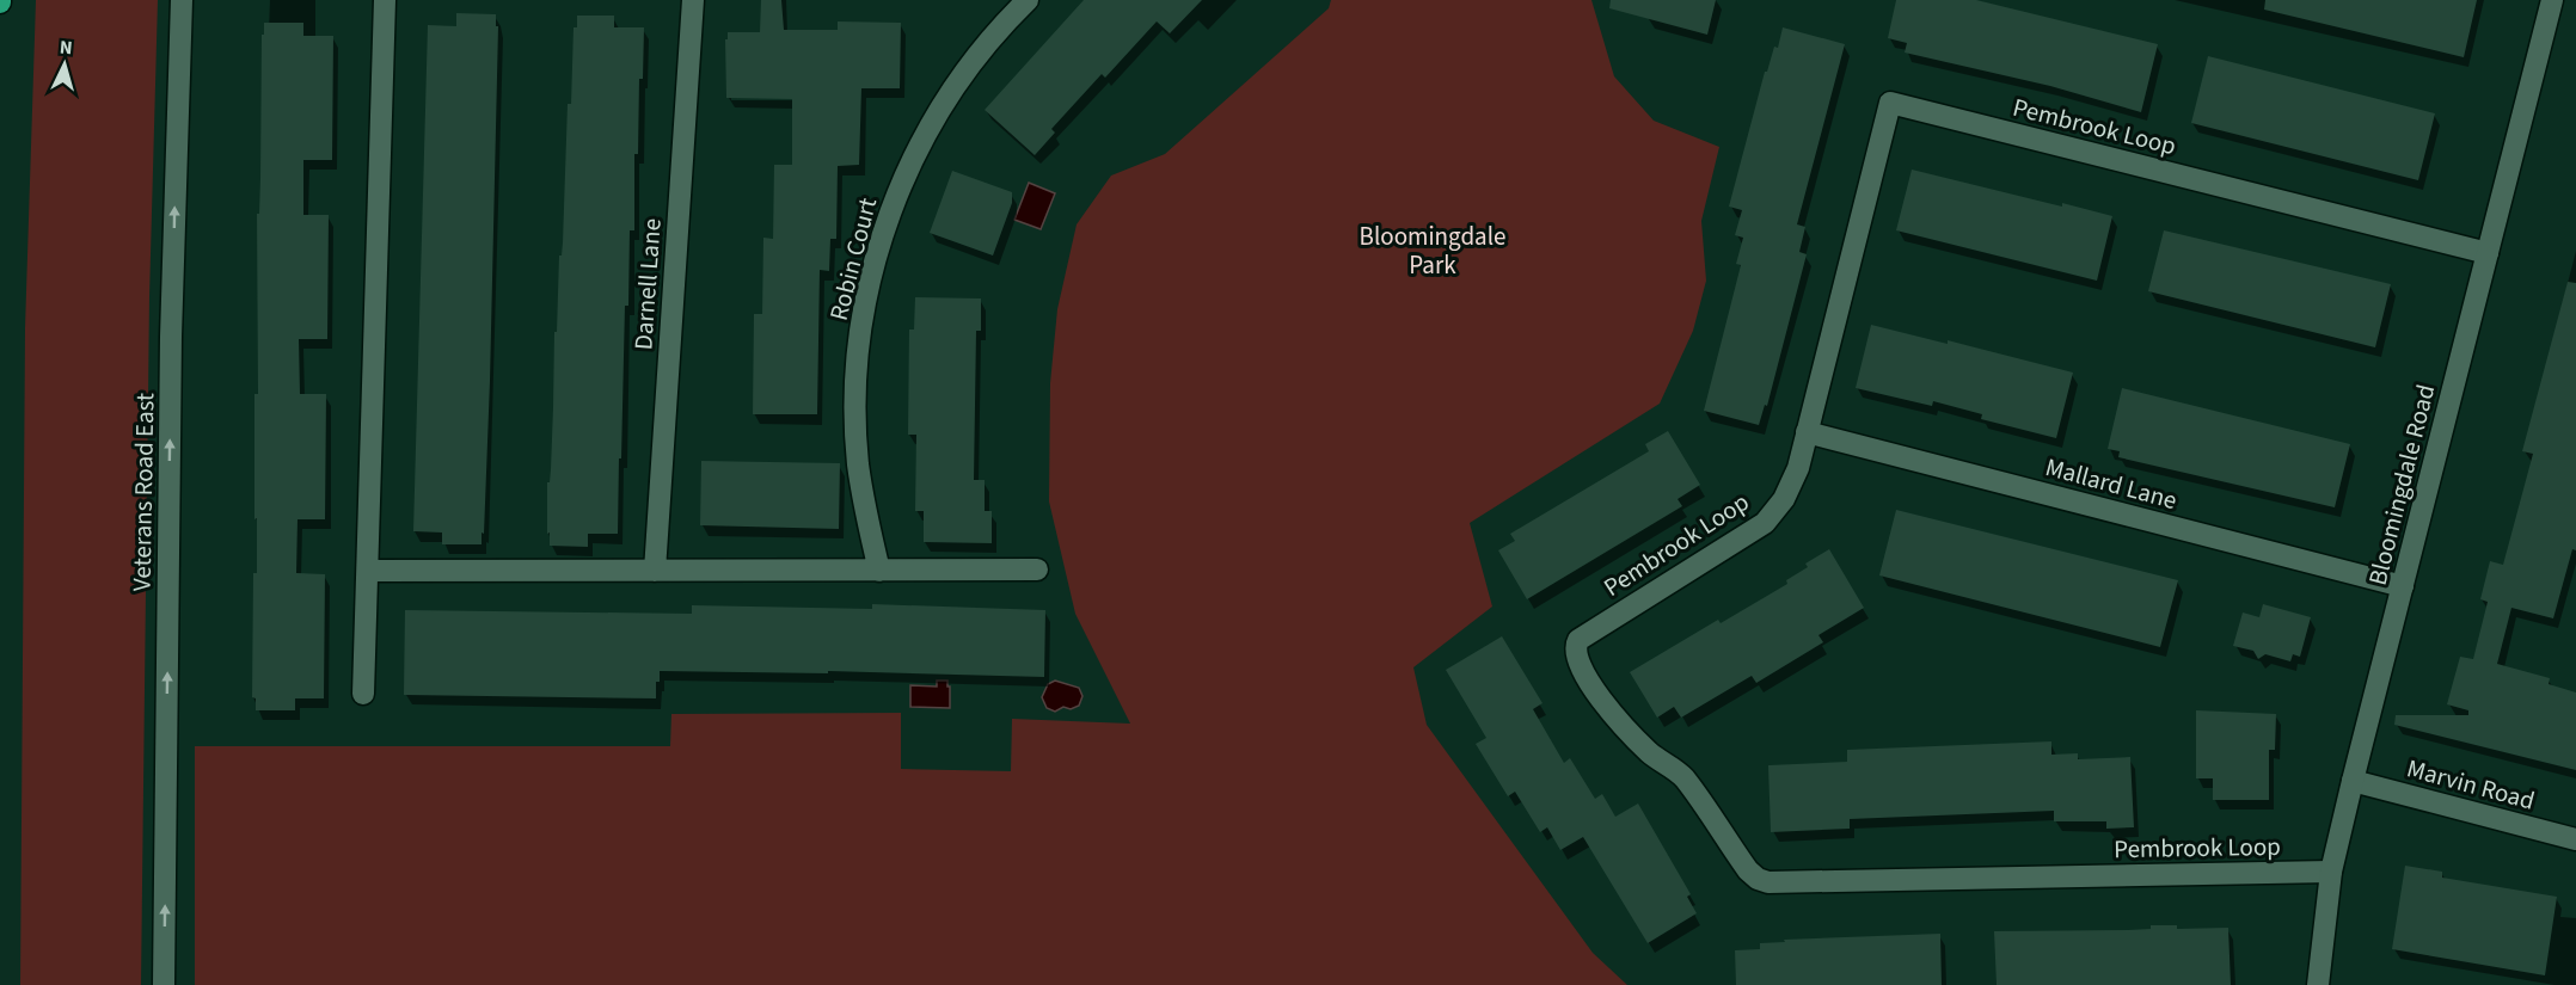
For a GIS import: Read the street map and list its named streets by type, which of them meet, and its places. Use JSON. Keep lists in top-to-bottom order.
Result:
{
  "streets": {
    "street": [
      "Pembrook Loop",
      "Robin Court",
      "Darnell Lane",
      "Mallard Lane",
      "Bloomingdale Road",
      "Veterans Road East",
      "Marvin Road"
    ]
  },
  "crossings": [
    ["Pembrook Loop", "Mallard Lane"],
    ["Pembrook Loop", "Bloomingdale Road"],
    ["Mallard Lane", "Bloomingdale Road"],
    ["Bloomingdale Road", "Marvin Road"]
  ],
  "one_way": ["Veterans Road East"],
  "parks": ["Bloomingdale Park"],
  "north": "top"
}
